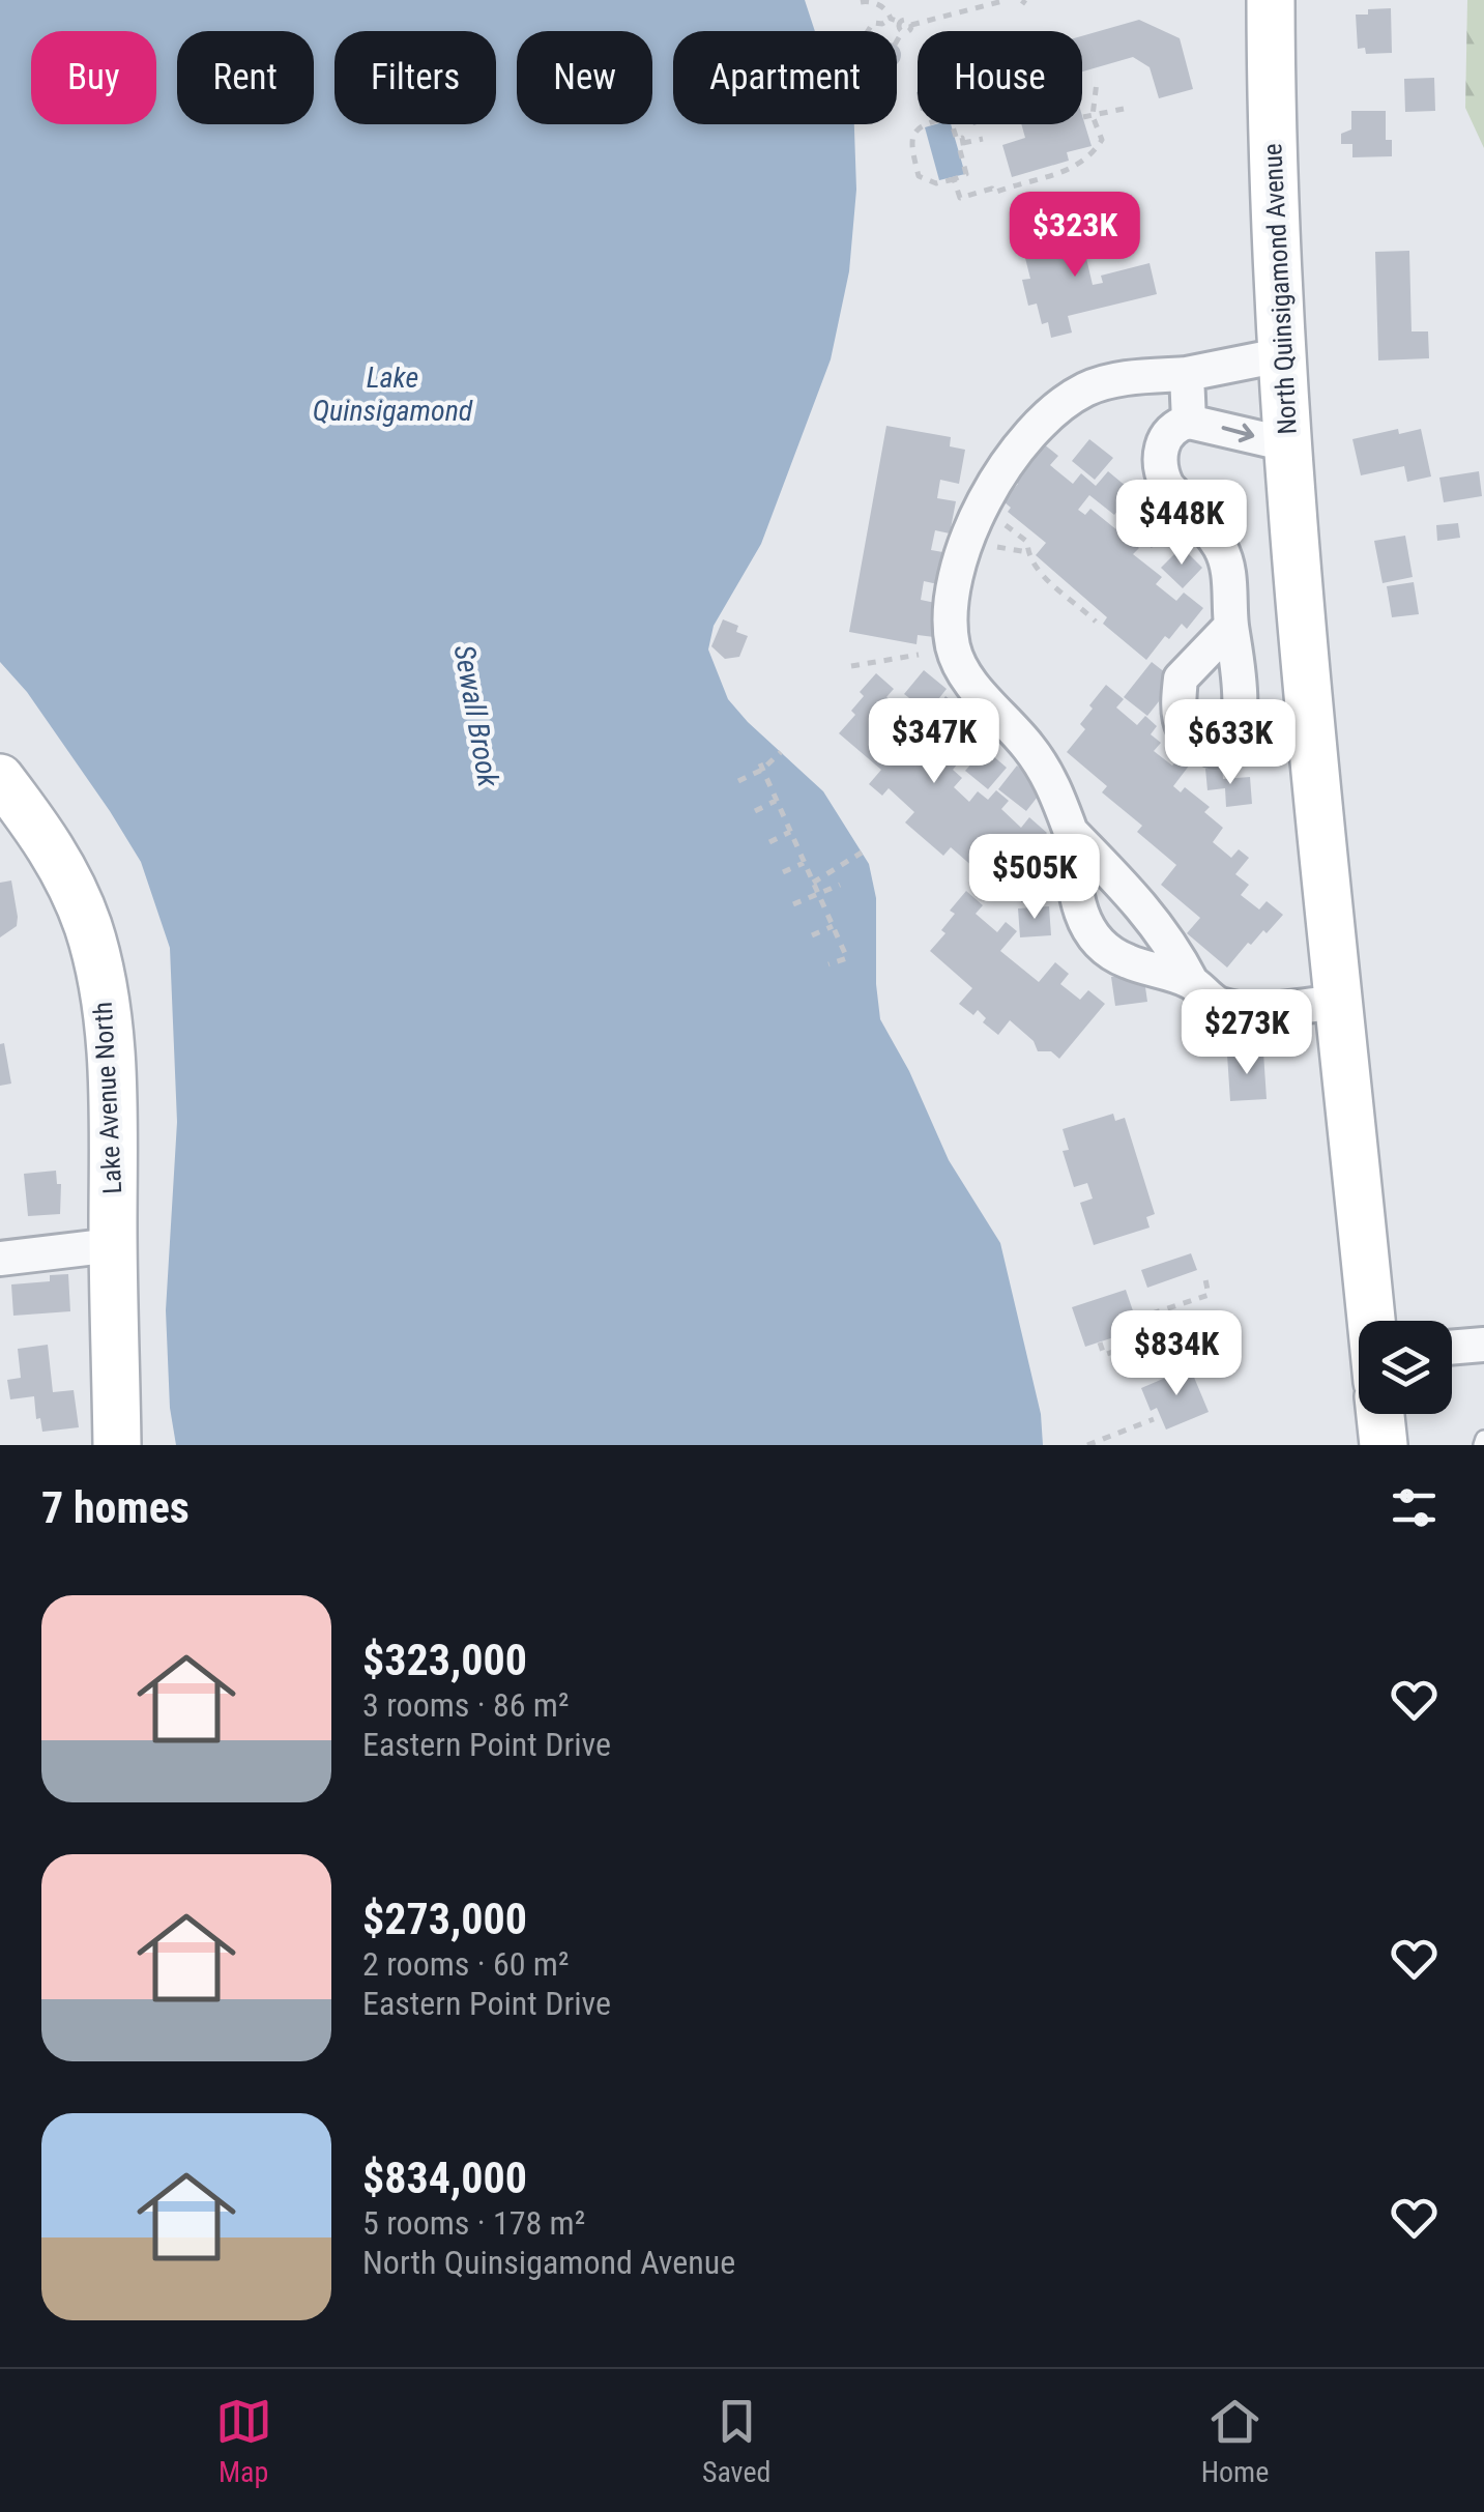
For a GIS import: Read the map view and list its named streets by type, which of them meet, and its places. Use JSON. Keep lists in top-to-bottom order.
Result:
{
  "streets": {
    "main road": ["North Quinsigamond Avenue", "Lake Avenue North"]
  },
  "water": ["Lake Quinsigamond", "Sewall Brook"],
  "page": {
    "chip": [
      "Buy",
      "Rent",
      "Filters",
      "New",
      "Apartment",
      "House"
    ],
    "price": [
      "$323K",
      "$448K",
      "$347K",
      "$633K",
      "$505K",
      "$273K",
      "$834K"
    ],
    "heading": "7 homes",
    "list": [
      {
        "name": "$323,000",
        "note": "3 rooms · 86 m² · Eastern Point Drive"
      },
      {
        "name": "$273,000",
        "note": "2 rooms · 60 m² · Eastern Point Drive"
      },
      {
        "name": "$834,000",
        "note": "5 rooms · 178 m² · North Quinsigamond Avenue"
      }
    ],
    "tabs": ["Map", "Saved", "Home"]
  }
}
